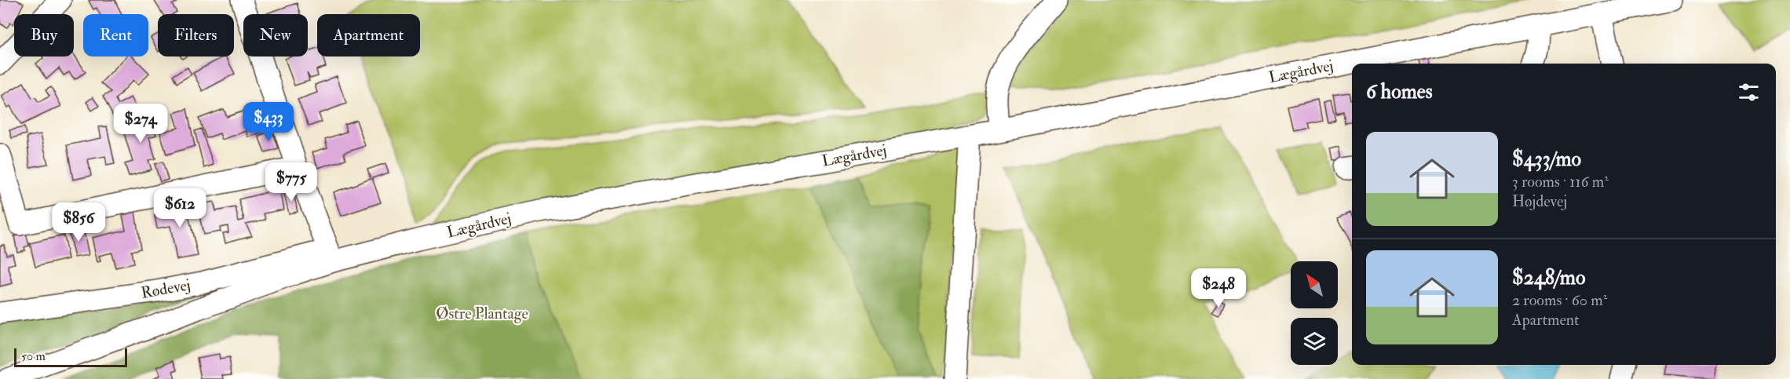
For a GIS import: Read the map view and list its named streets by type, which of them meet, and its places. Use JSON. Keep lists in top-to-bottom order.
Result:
{
  "streets": {
    "street": ["Lægårdvej", "Rødevej"]
  },
  "crossings": [
    ["Lægårdvej", "Rødevej"]
  ],
  "parks": ["Østre Plantage"],
  "scale_bar": "50 m",
  "north": "top left",
  "page": {
    "chip": [
      "Buy",
      "Rent",
      "Filters",
      "New",
      "Apartment"
    ],
    "heading": "6 homes",
    "price": [
      "$433",
      "$274",
      "$775",
      "$612",
      "$856",
      "$248"
    ],
    "list": [
      {
        "name": "$433/mo",
        "note": "3 rooms · 116 m² · Højdevej"
      },
      {
        "name": "$248/mo",
        "note": "2 rooms · 60 m² · Apartment"
      }
    ],
    "scale": "50 m"
  }
}
